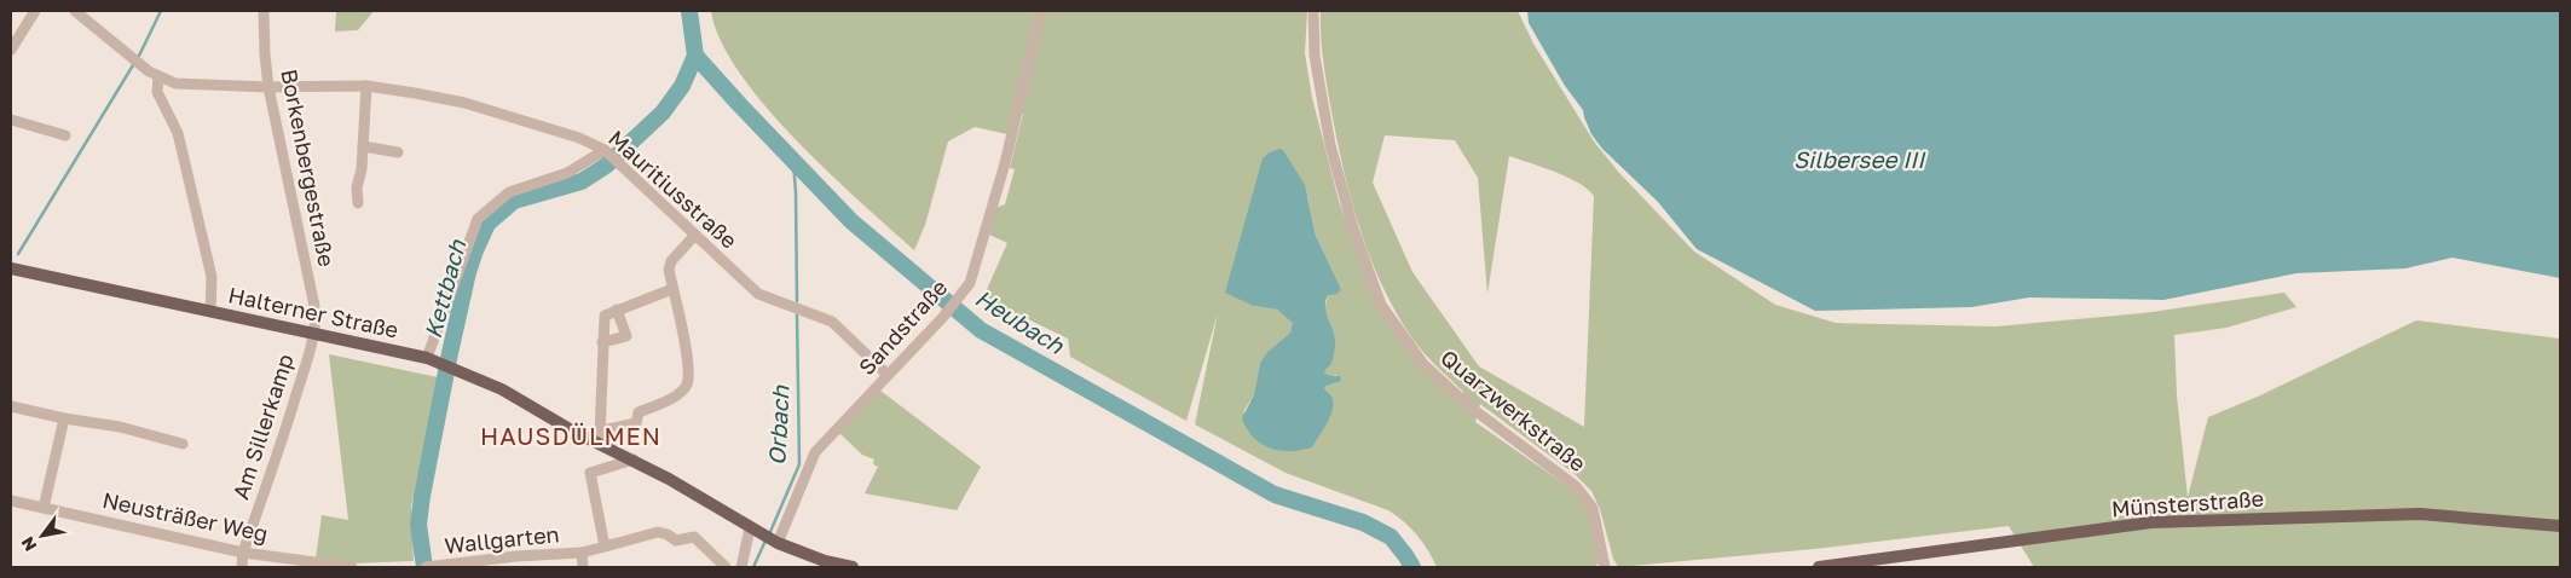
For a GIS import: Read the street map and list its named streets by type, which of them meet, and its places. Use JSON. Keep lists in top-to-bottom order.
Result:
{
  "streets": {
    "main road": ["Halterner Straße", "Münsterstraße"],
    "street": [
      "Borkenbergestraße",
      "Mauritiusstraße",
      "Sandstraße",
      "Quarzwerkstraße",
      "Am Sillerkamp",
      "Neusträßer Weg",
      "Wallgarten"
    ]
  },
  "crossings": [
    ["Borkenbergestraße", "Mauritiusstraße"],
    ["Borkenbergestraße", "Halterner Straße"],
    ["Borkenbergestraße", "Am Sillerkamp"],
    ["Mauritiusstraße", "Sandstraße"],
    ["Halterner Straße", "Sandstraße"],
    ["Halterner Straße", "Am Sillerkamp"],
    ["Am Sillerkamp", "Neusträßer Weg"]
  ],
  "districts": ["HAUSDÜLMEN"],
  "water": [
    "Silbersee III",
    "Kettbach",
    "Heubach",
    "Orbach"
  ],
  "north": "bottom left"
}
